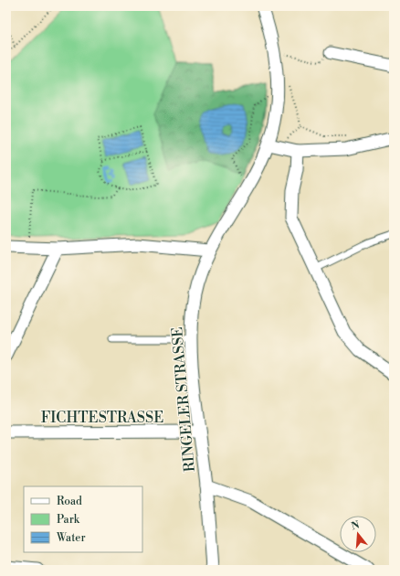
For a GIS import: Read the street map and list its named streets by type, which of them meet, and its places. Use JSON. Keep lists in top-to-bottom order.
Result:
{
  "streets": {
    "street": ["RINGELER STRASSE", "FICHTESTRASSE"]
  },
  "crossings": [
    ["RINGELER STRASSE", "FICHTESTRASSE"]
  ],
  "legend": ["Road", "Park", "Water"],
  "north": "top"
}
